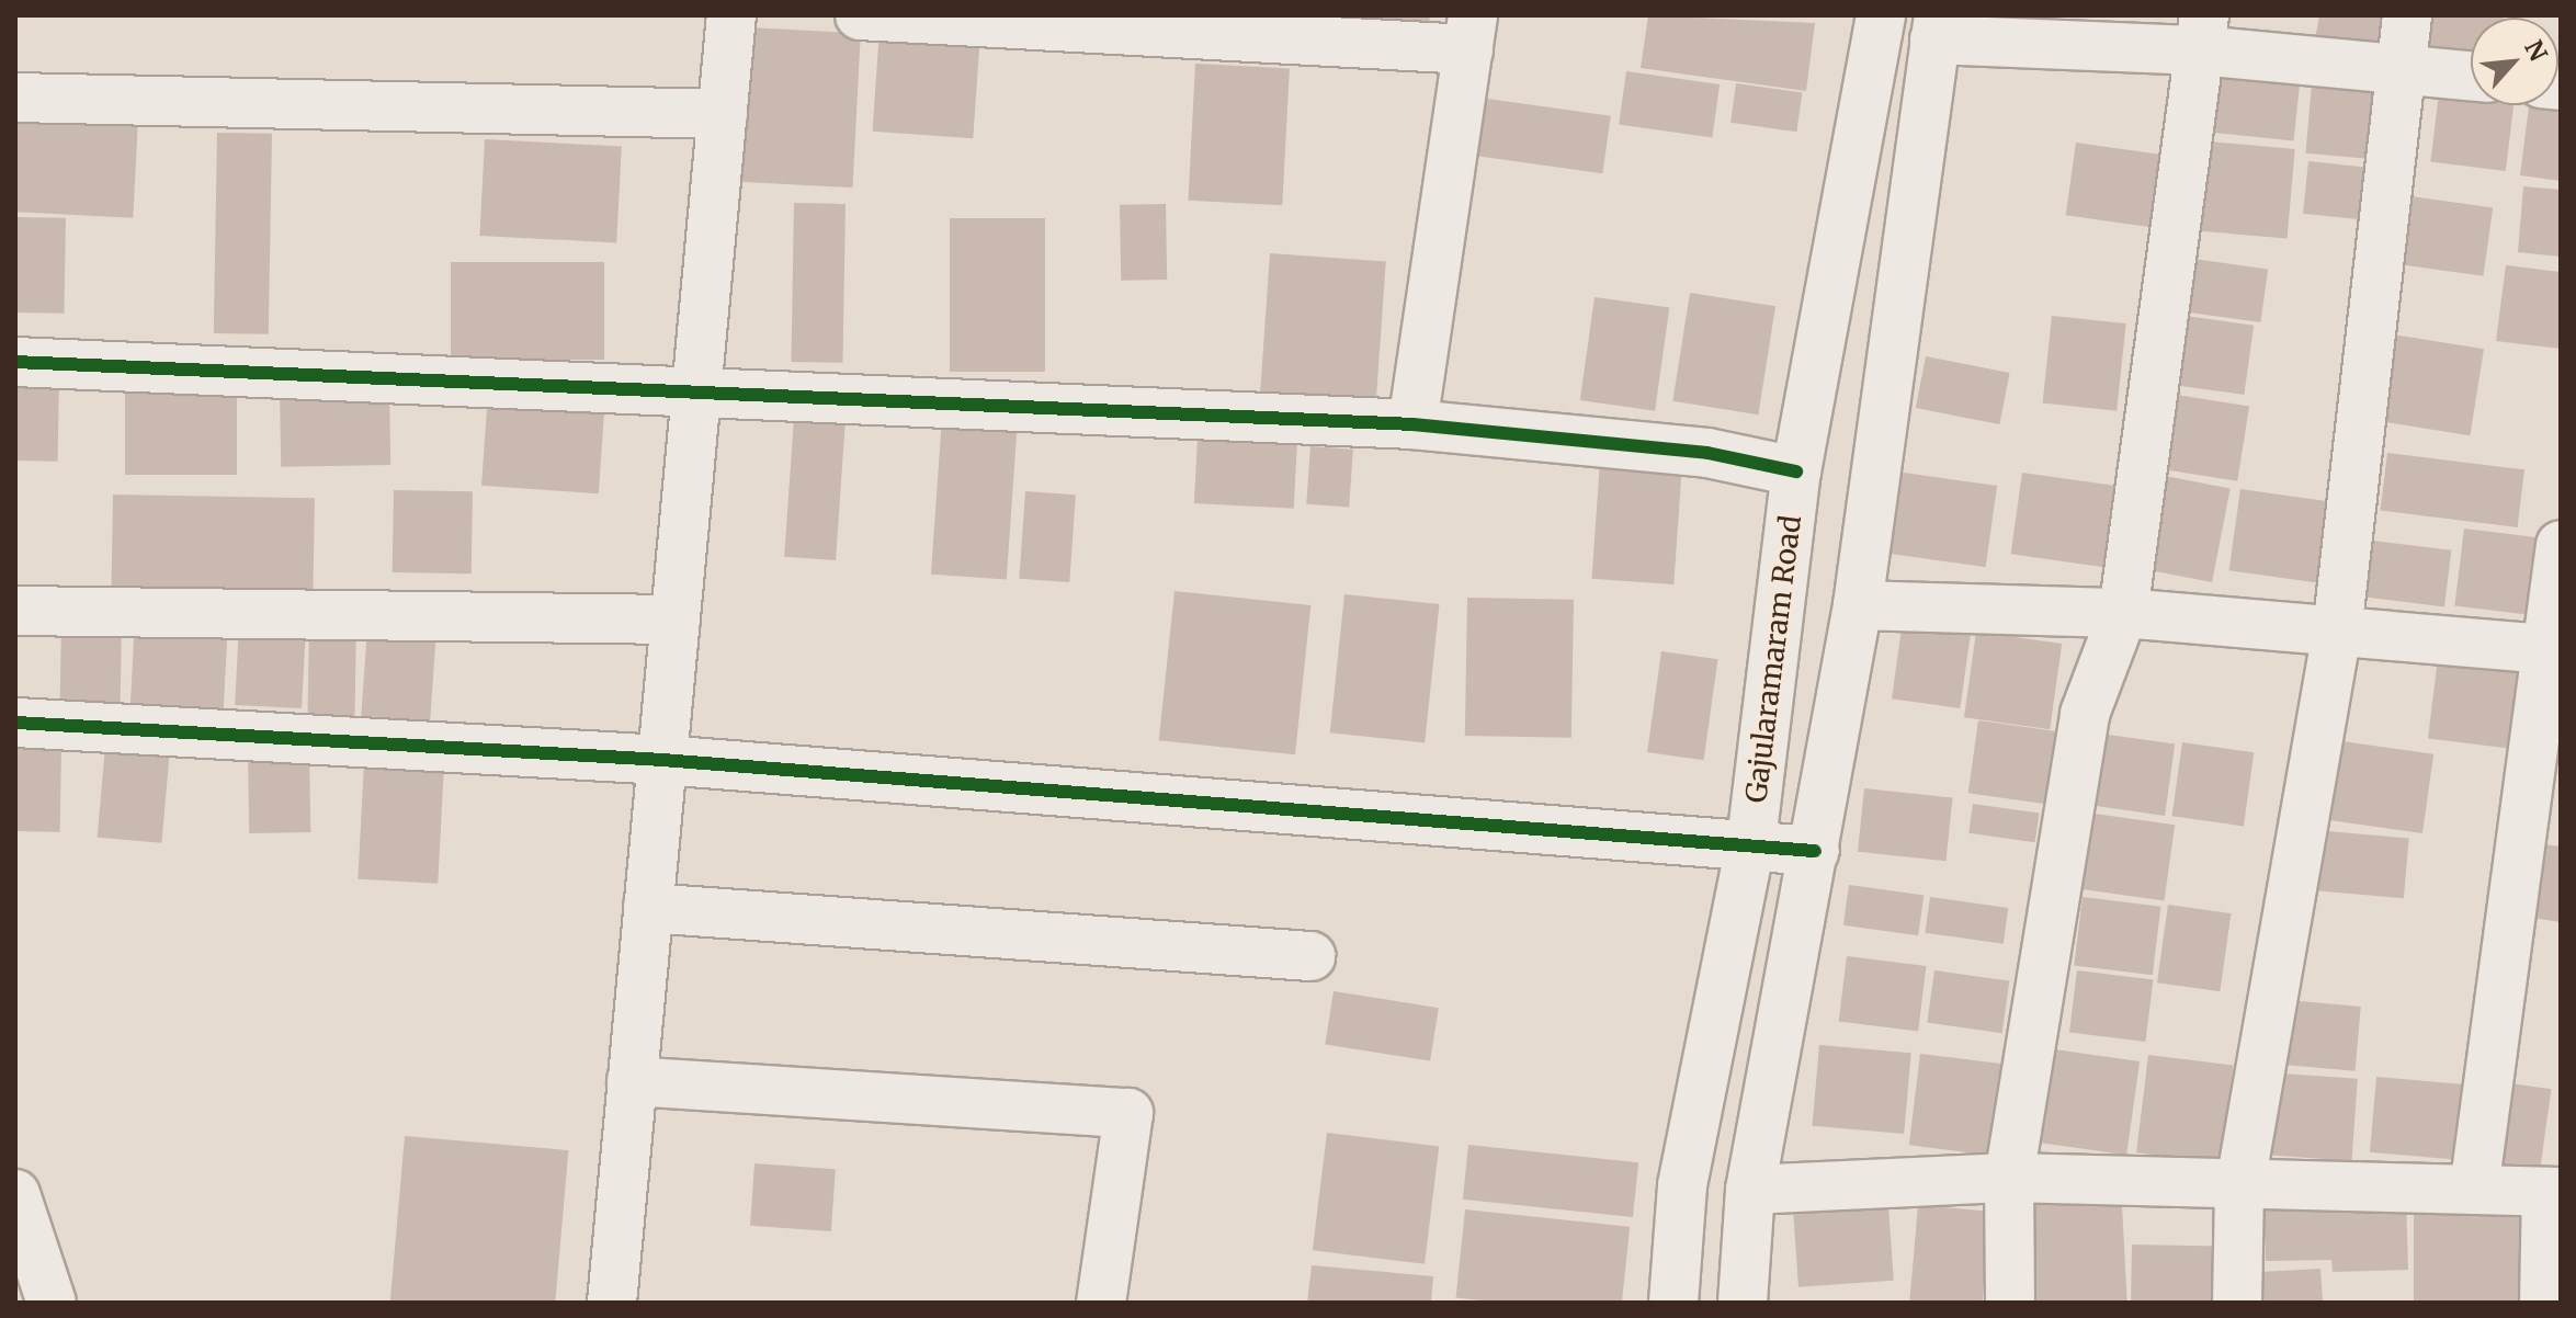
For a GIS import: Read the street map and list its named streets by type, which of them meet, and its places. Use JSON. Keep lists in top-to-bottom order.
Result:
{
  "streets": {
    "street": ["Gajularamaram Road"]
  },
  "north": "top right"
}
